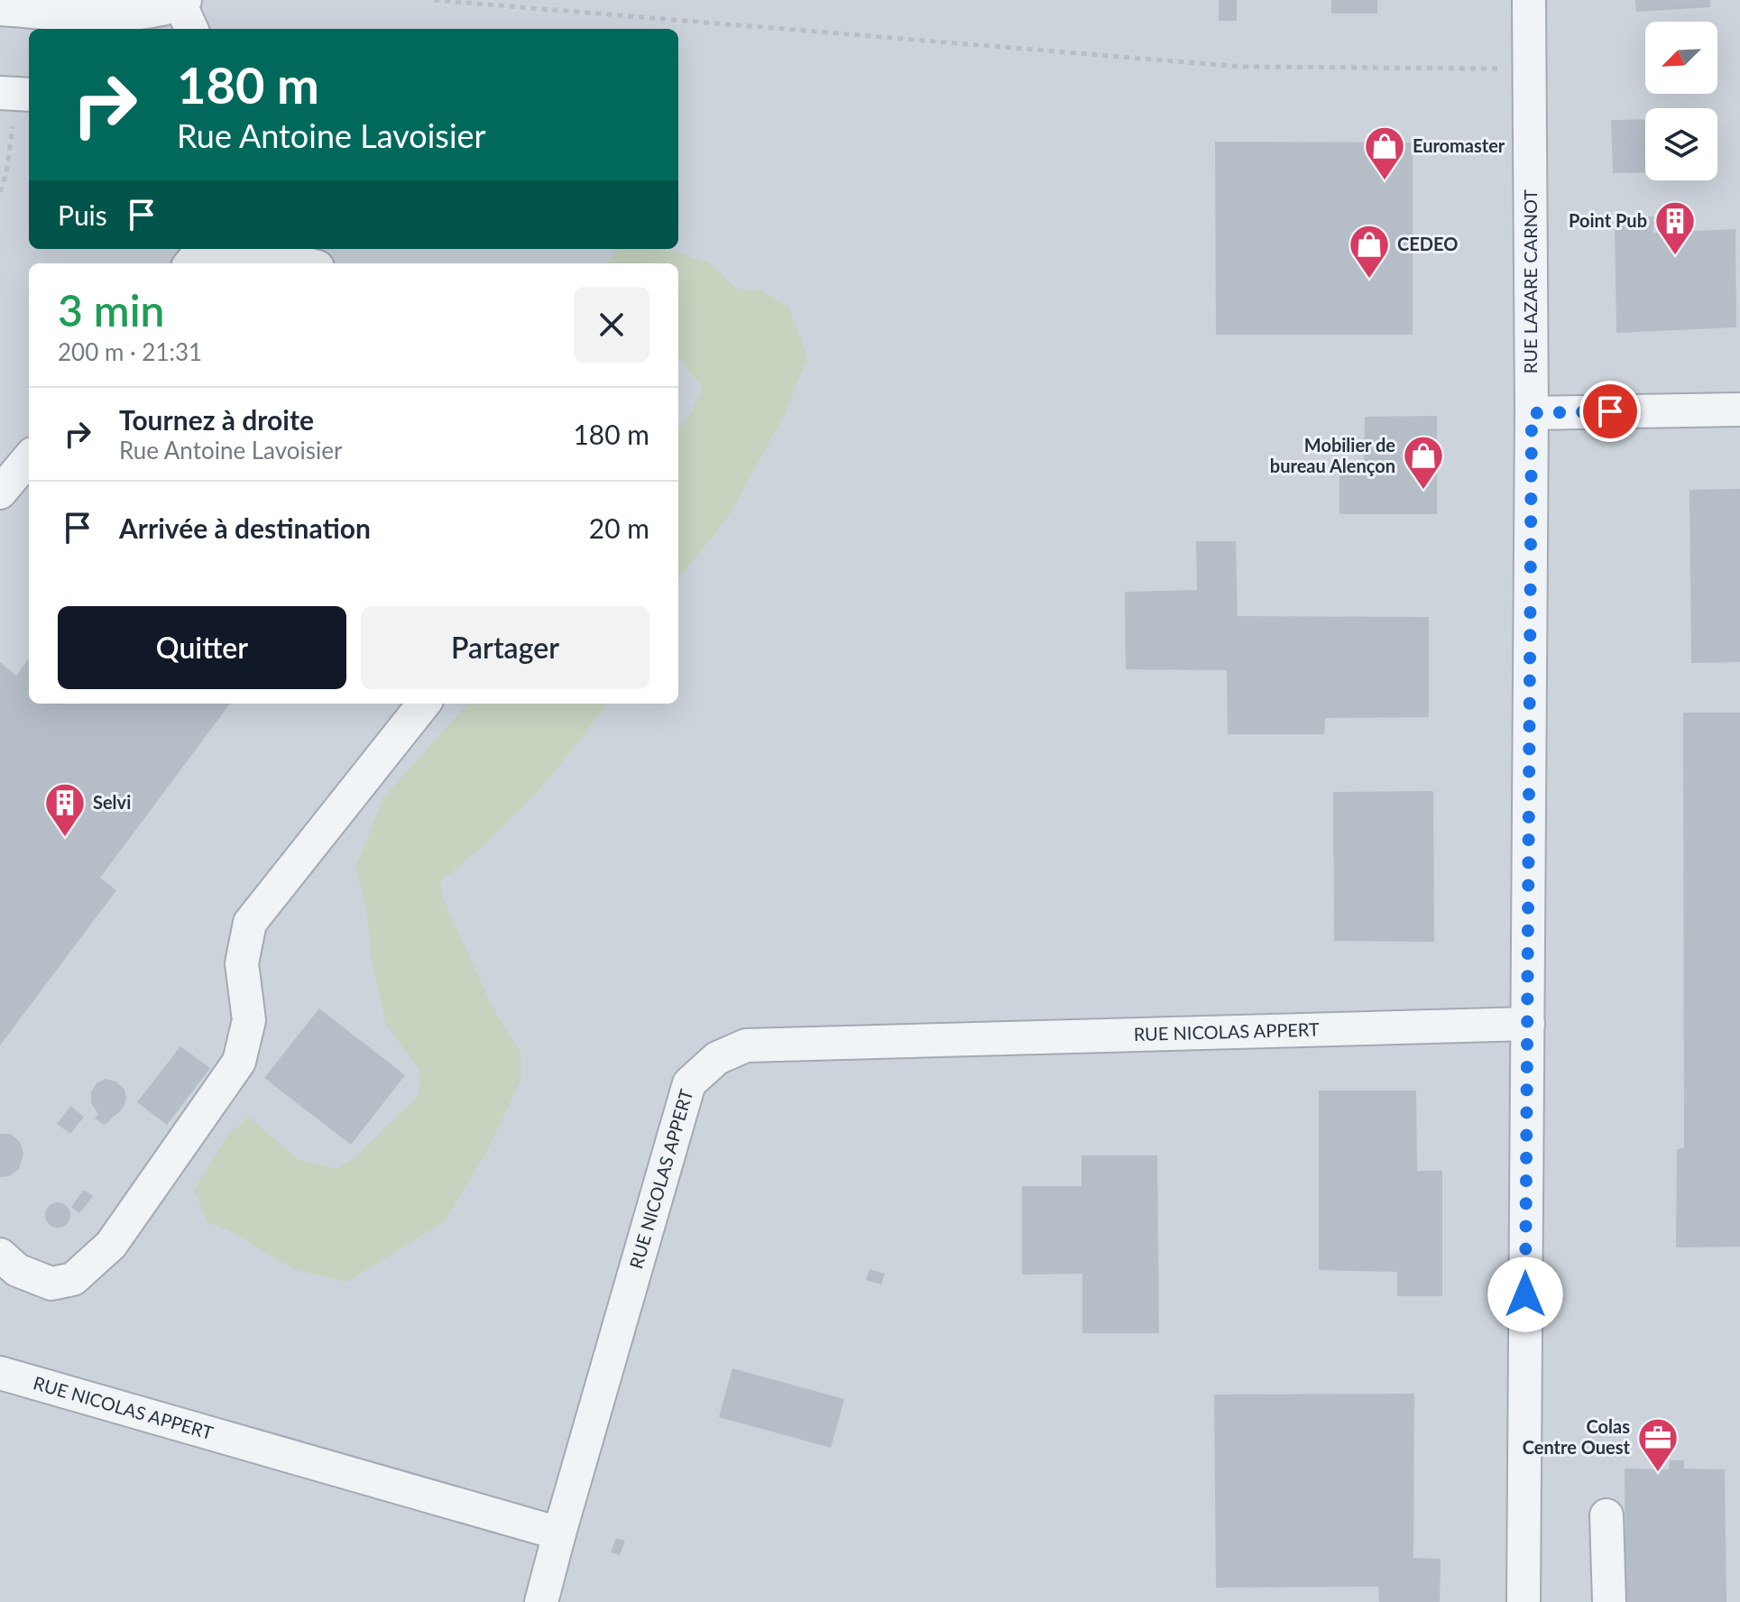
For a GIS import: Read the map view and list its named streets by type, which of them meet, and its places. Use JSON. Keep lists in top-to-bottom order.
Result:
{
  "streets": {
    "street": ["RUE LAZARE CARNOT", "RUE NICOLAS APPERT"]
  },
  "crossings": [
    ["RUE LAZARE CARNOT", "RUE NICOLAS APPERT"]
  ],
  "places": {
    "shop": ["Euromaster", "CEDEO", "Mobilier de bureau Alençon"],
    "building": ["Point Pub", "Selvi"],
    "office": ["Colas Centre Ouest"]
  },
  "north": "bottom left",
  "page": {
    "turn": ["180 m", "Rue Antoine Lavoisier"],
    "then": "Puis",
    "heading": ["3 min", "200 m · 21:31"],
    "list": [
      {
        "name": "Tournez à droite",
        "note": "Rue Antoine Lavoisier",
        "value": "180 m"
      },
      {
        "name": "Arrivée à destination",
        "value": "20 m"
      }
    ],
    "buttons": ["Quitter", "Partager"]
  }
}
